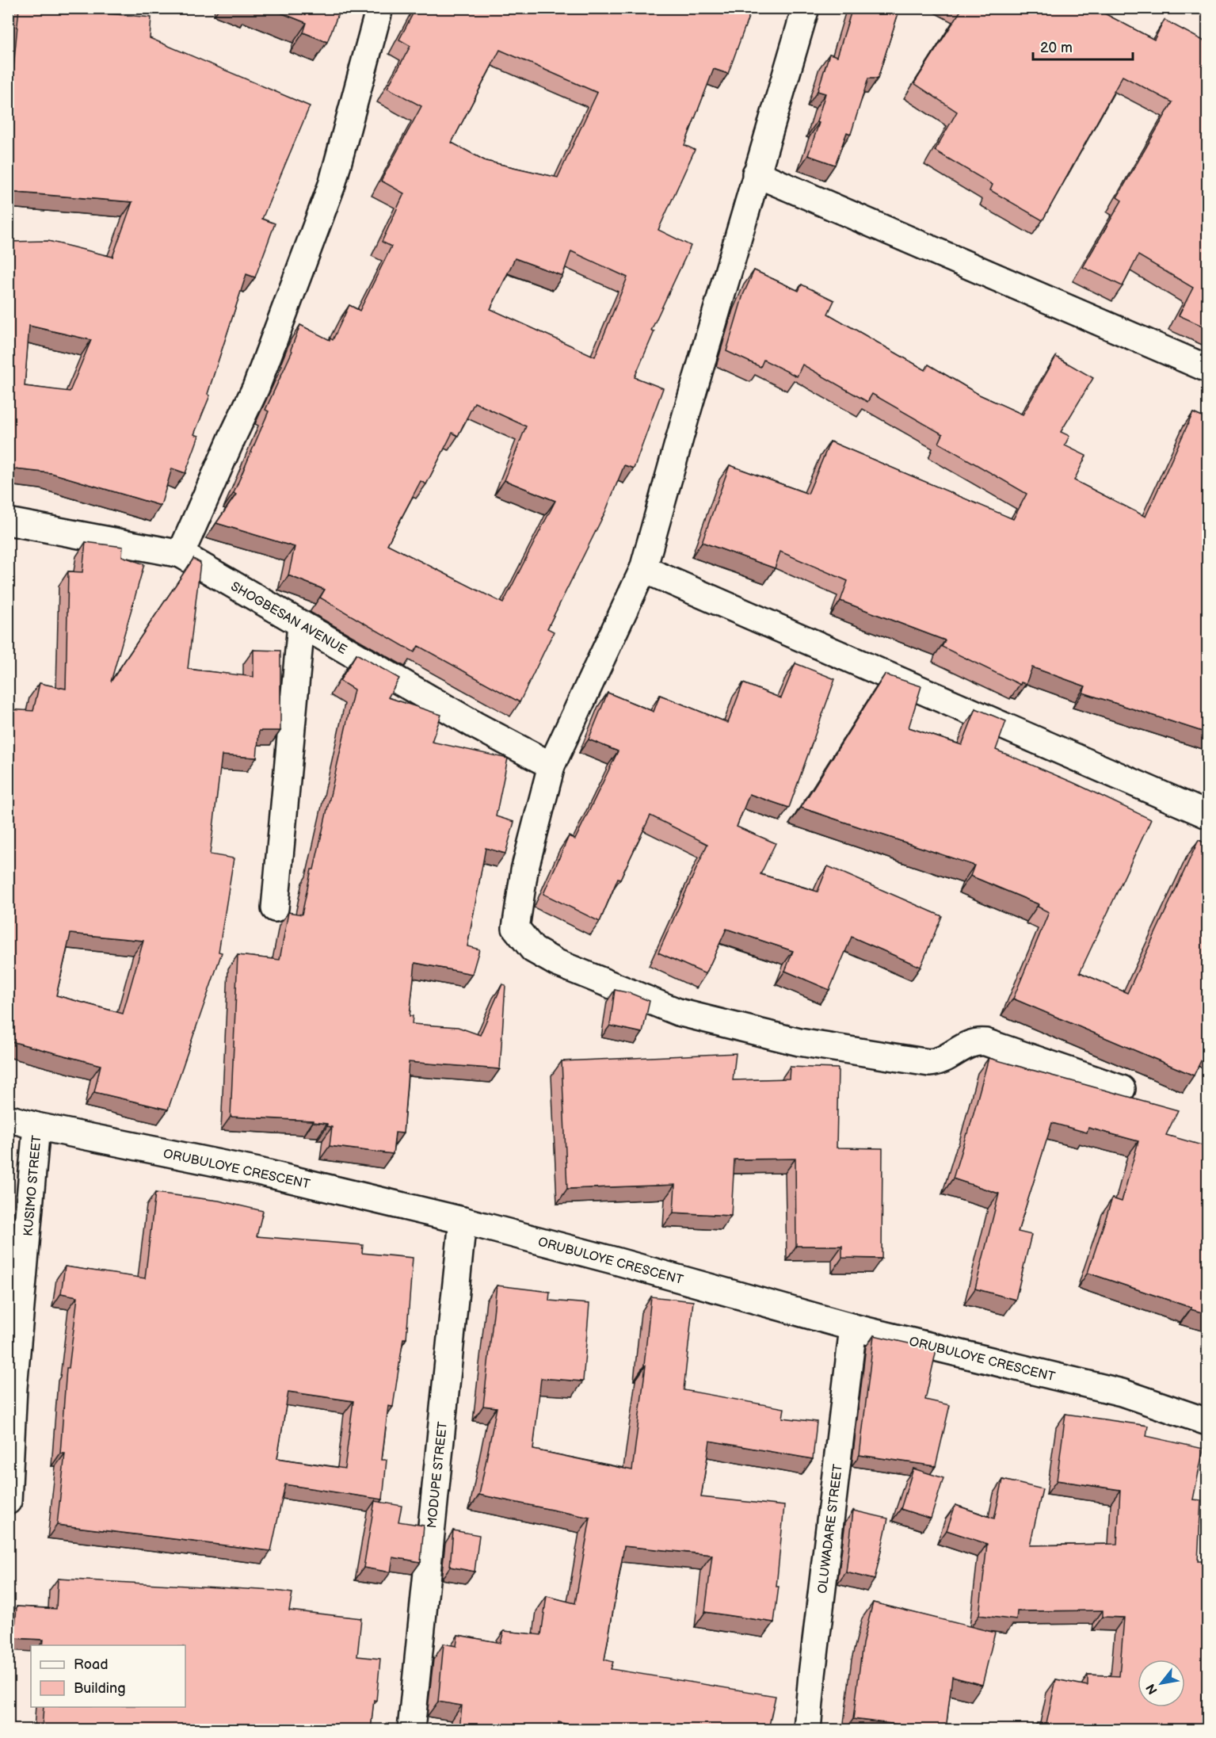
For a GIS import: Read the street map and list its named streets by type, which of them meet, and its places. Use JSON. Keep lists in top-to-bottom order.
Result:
{
  "streets": {
    "street": [
      "SHOGBESAN AVENUE",
      "ORUBULOYE CRESCENT",
      "KUSIMO STREET",
      "MODUPE STREET",
      "OLUWADARE STREET"
    ]
  },
  "crossings": [
    ["ORUBULOYE CRESCENT", "KUSIMO STREET"],
    ["ORUBULOYE CRESCENT", "MODUPE STREET"],
    ["ORUBULOYE CRESCENT", "OLUWADARE STREET"]
  ],
  "legend": ["Road", "Building"],
  "scale_bar": "20 m",
  "north": "bottom left"
}
